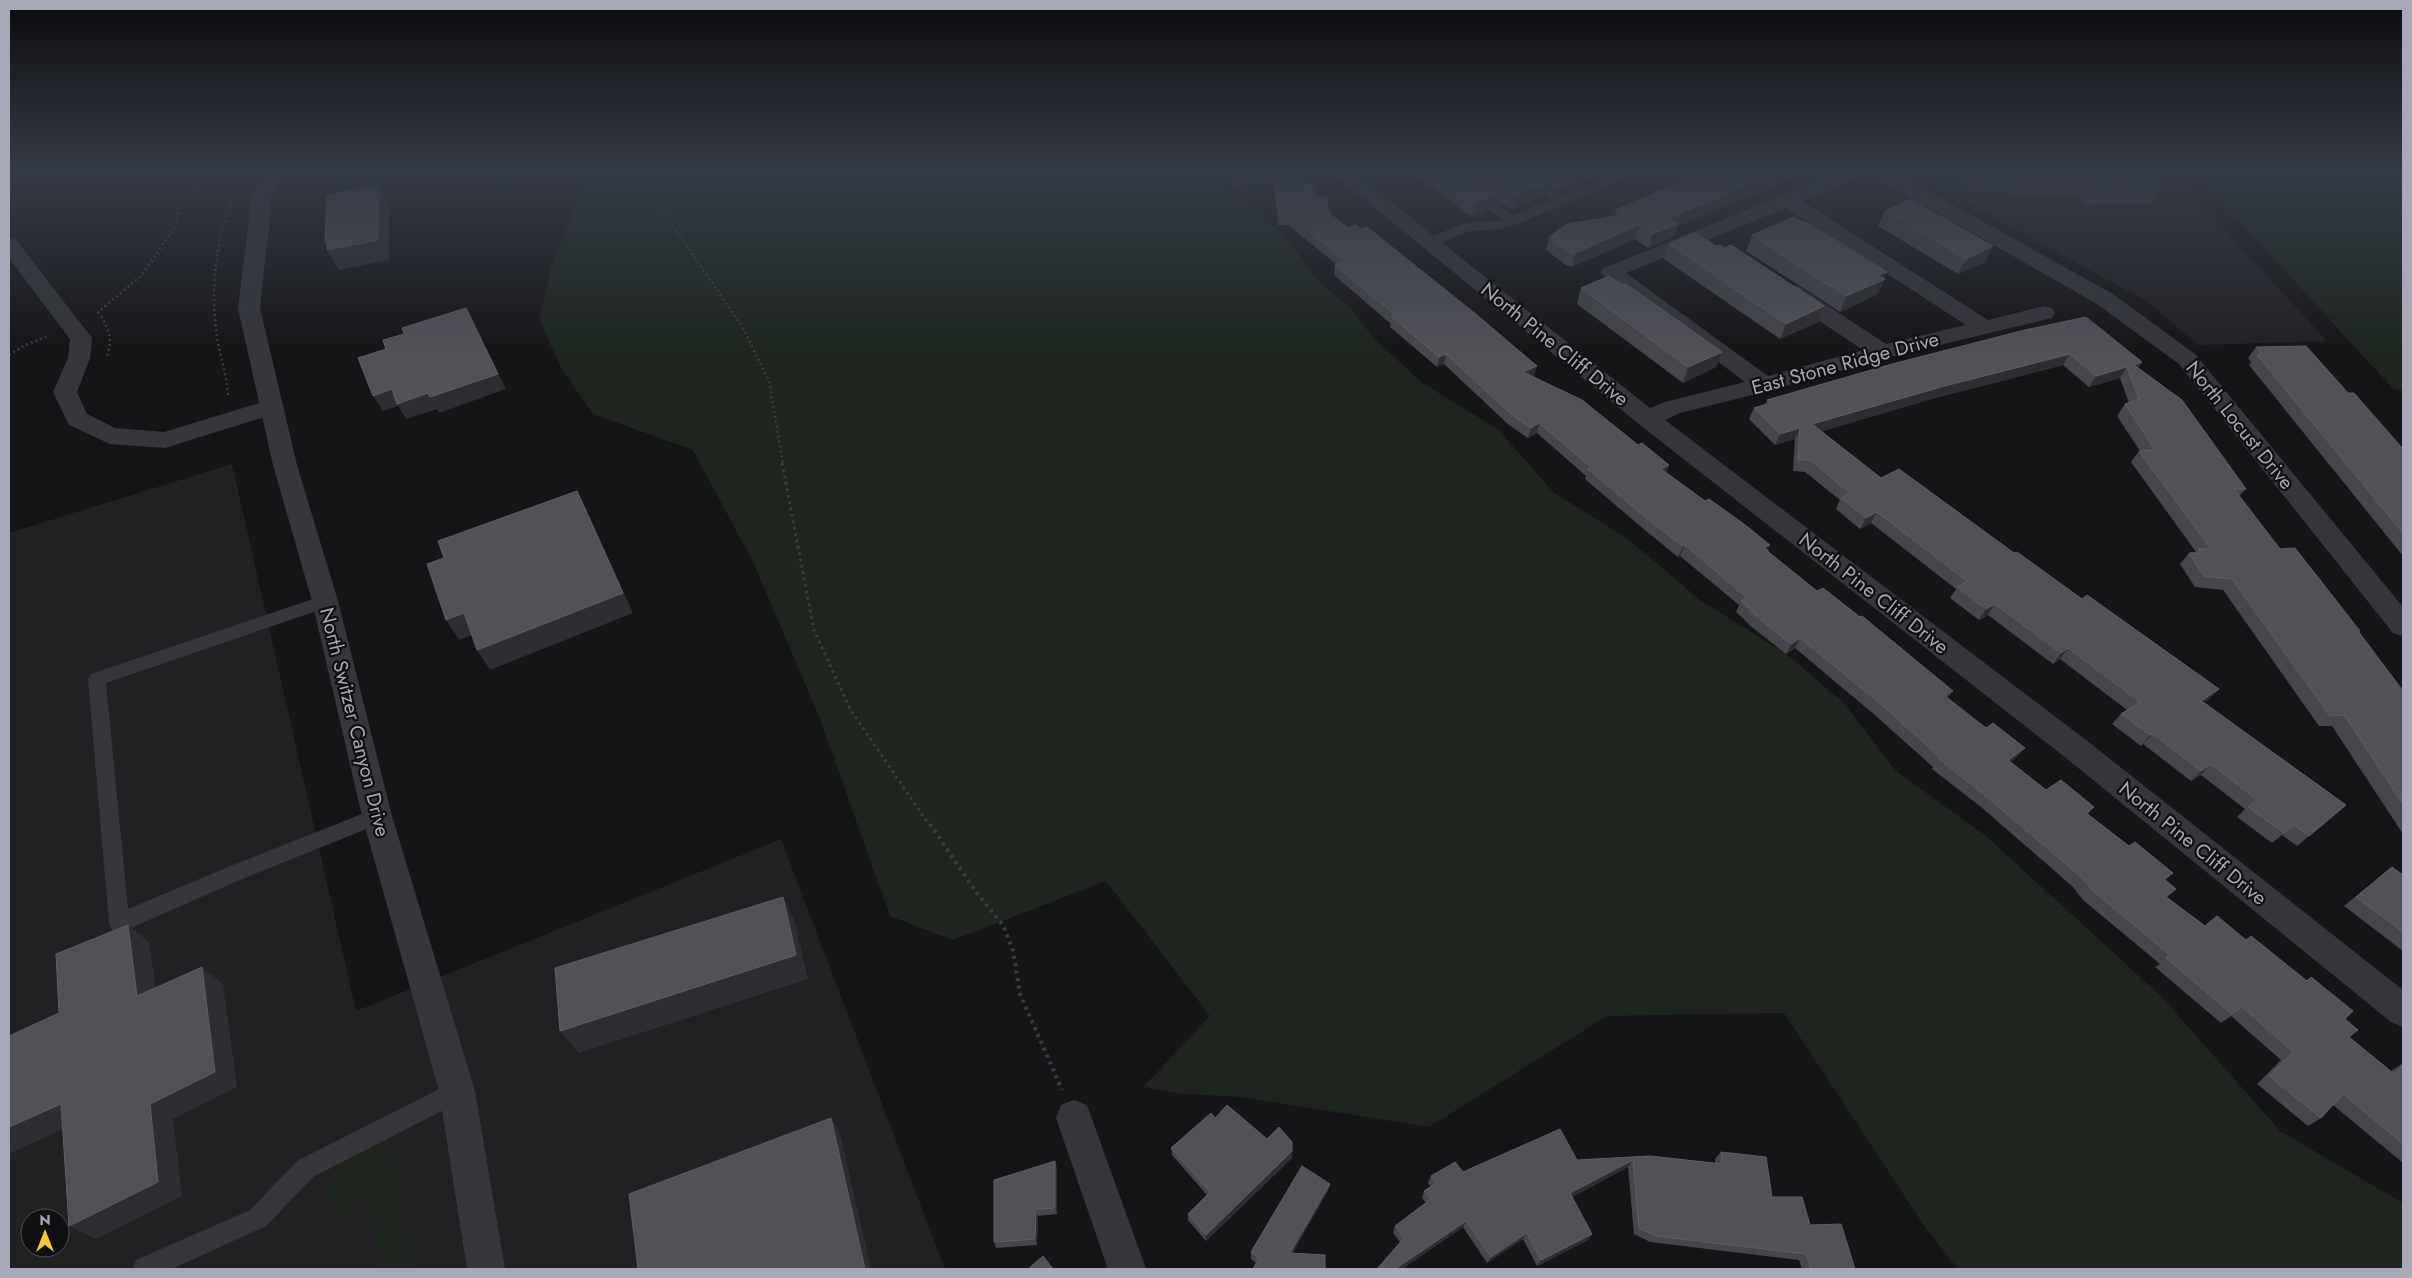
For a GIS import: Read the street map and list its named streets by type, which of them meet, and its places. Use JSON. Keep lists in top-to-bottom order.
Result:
{
  "streets": {
    "street": [
      "North Pine Cliff Drive",
      "East Stone Ridge Drive",
      "North Locust Drive",
      "North Switzer Canyon Drive"
    ]
  },
  "crossings": [
    ["North Pine Cliff Drive", "East Stone Ridge Drive"]
  ],
  "north": "top"
}
